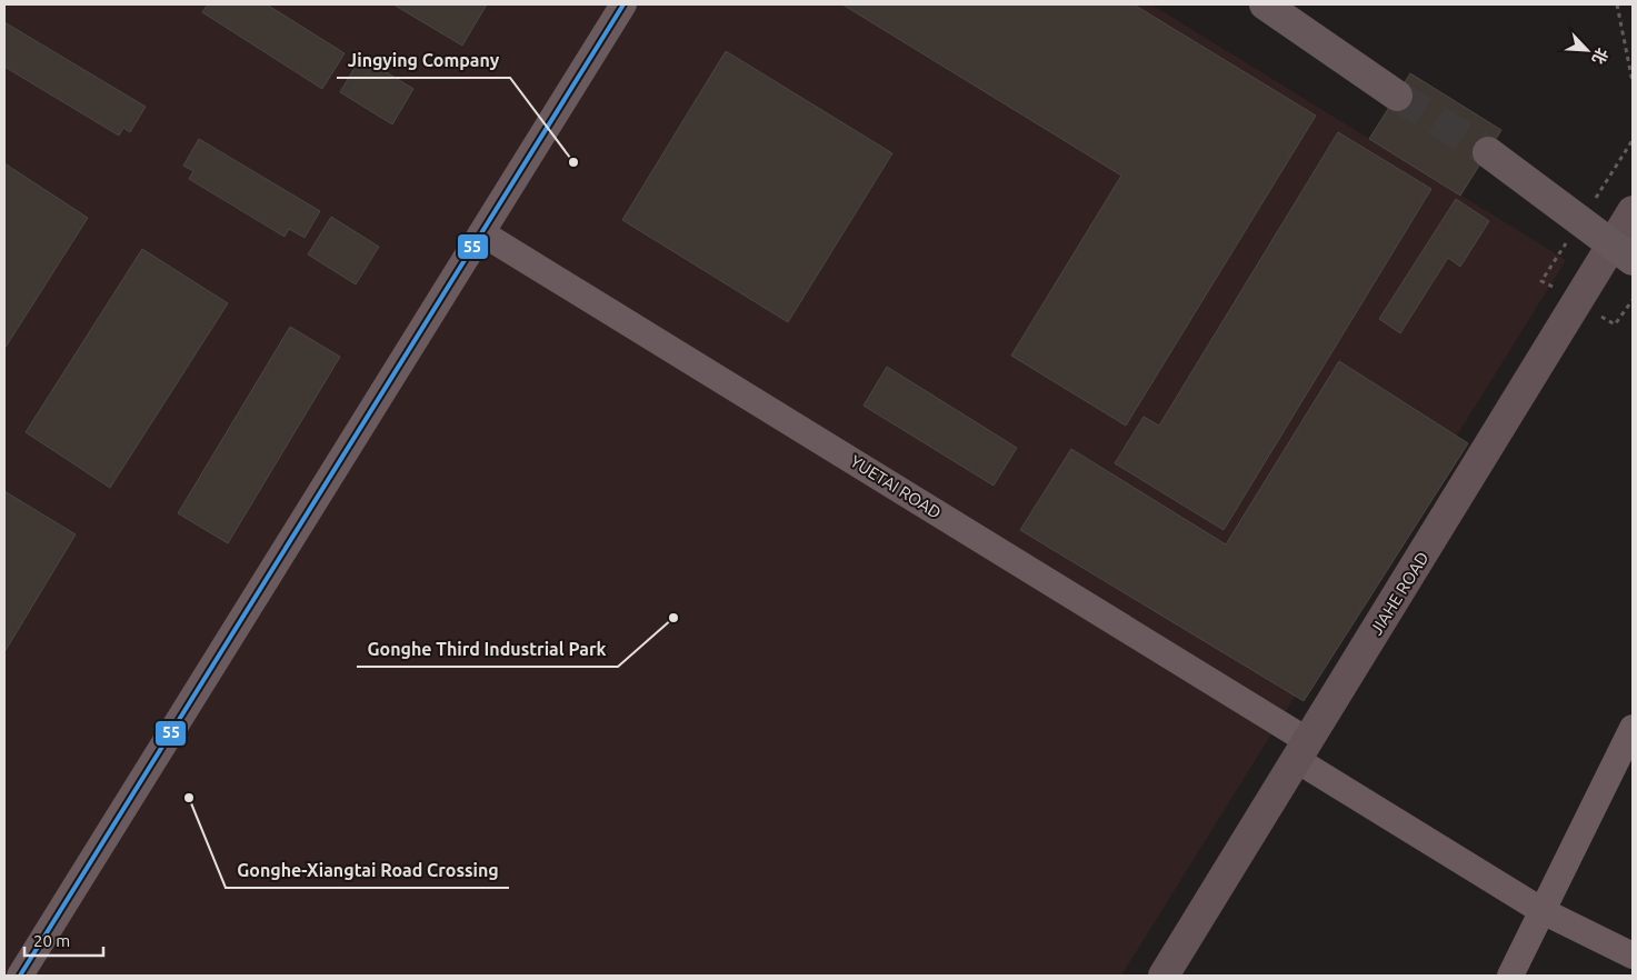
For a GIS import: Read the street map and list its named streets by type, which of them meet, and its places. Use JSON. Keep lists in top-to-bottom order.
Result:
{
  "streets": {
    "street": ["YUETAI ROAD", "JIAHE ROAD"]
  },
  "crossings": [
    ["YUETAI ROAD", "JIAHE ROAD"]
  ],
  "places": ["Jingying Company", "Gonghe Third Industrial Park", "Gonghe-Xiangtai Road Crossing"],
  "lines": ["transit line 55"],
  "scale_bar": "20 m",
  "north": "bottom right"
}
